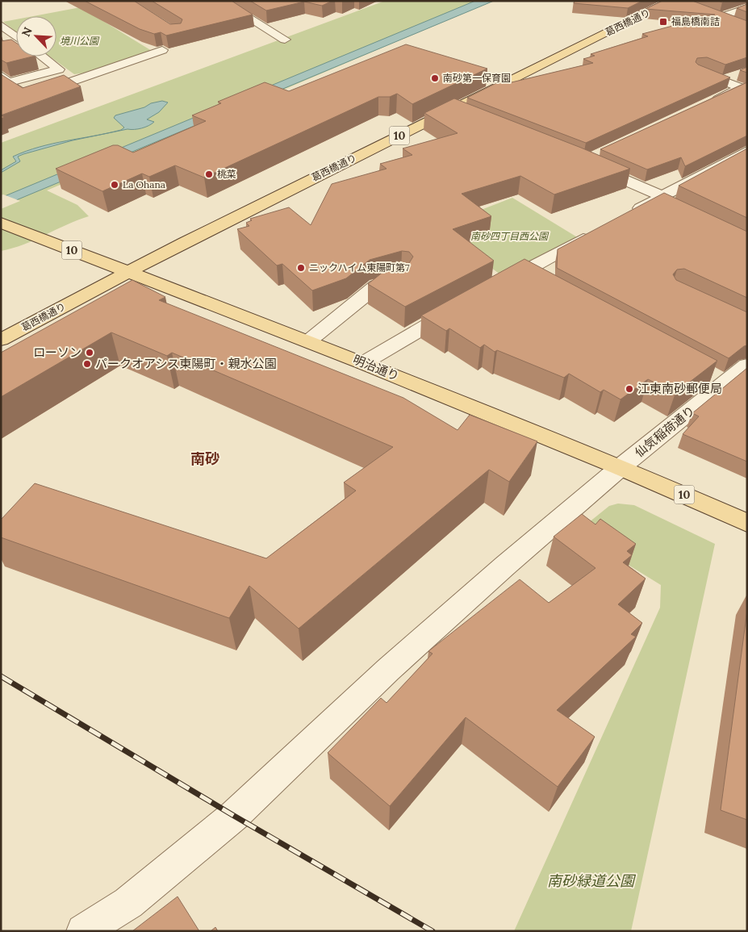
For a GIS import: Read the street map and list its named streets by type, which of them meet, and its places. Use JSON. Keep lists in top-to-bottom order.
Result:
{
  "streets": {
    "main road": ["葛西橋通り", "10", "明治通り"],
    "street": ["仙気稲荷通り"]
  },
  "crossings": [
    ["葛西橋通り", "明治通り"],
    ["明治通り", "仙気稲荷通り"]
  ],
  "districts": ["南砂"],
  "parks": ["境川公園", "南砂四丁目西公園", "南砂緑道公園"],
  "places": {
    "transit": ["福島橋南詰"],
    "other": [
      "南砂第一保育園",
      "桃菜",
      "La Ohana",
      "ニックハイム東陽町第7",
      "ローソン",
      "パークオアシス東陽町・親水公園",
      "江東南砂郵便局"
    ]
  },
  "north": "top left"
}
